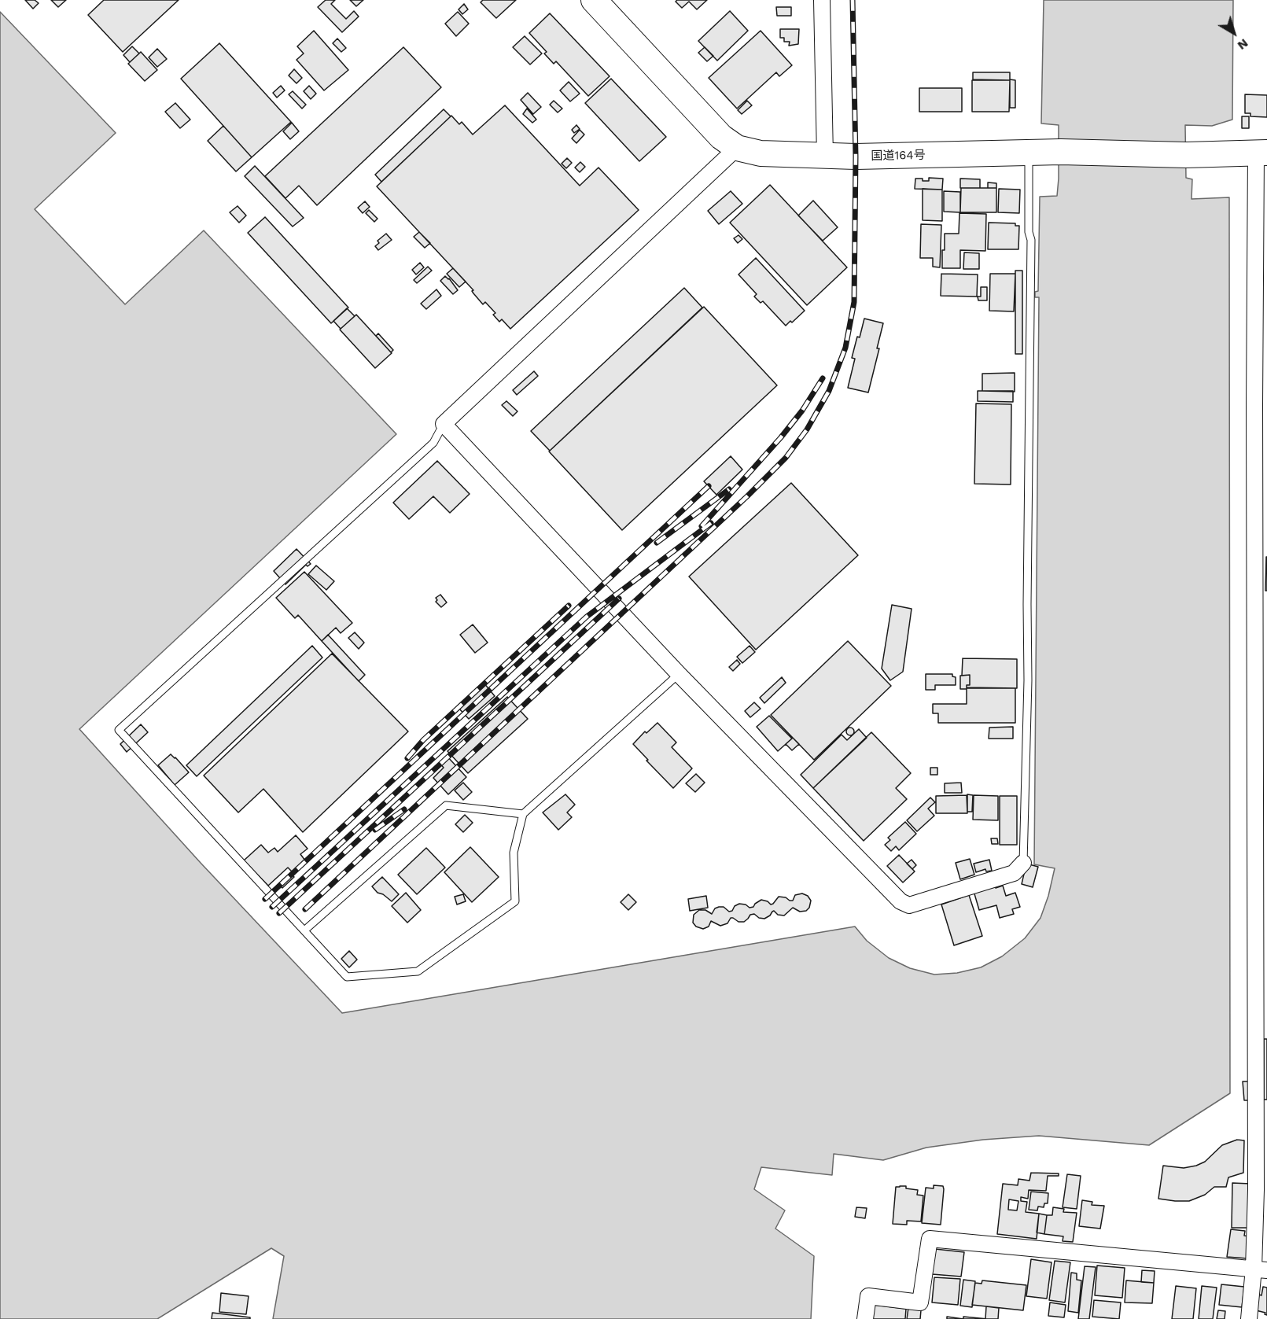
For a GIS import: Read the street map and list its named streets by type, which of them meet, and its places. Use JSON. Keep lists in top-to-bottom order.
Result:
{
  "streets": {
    "highway": ["国道164号"]
  },
  "north": "bottom right"
}
